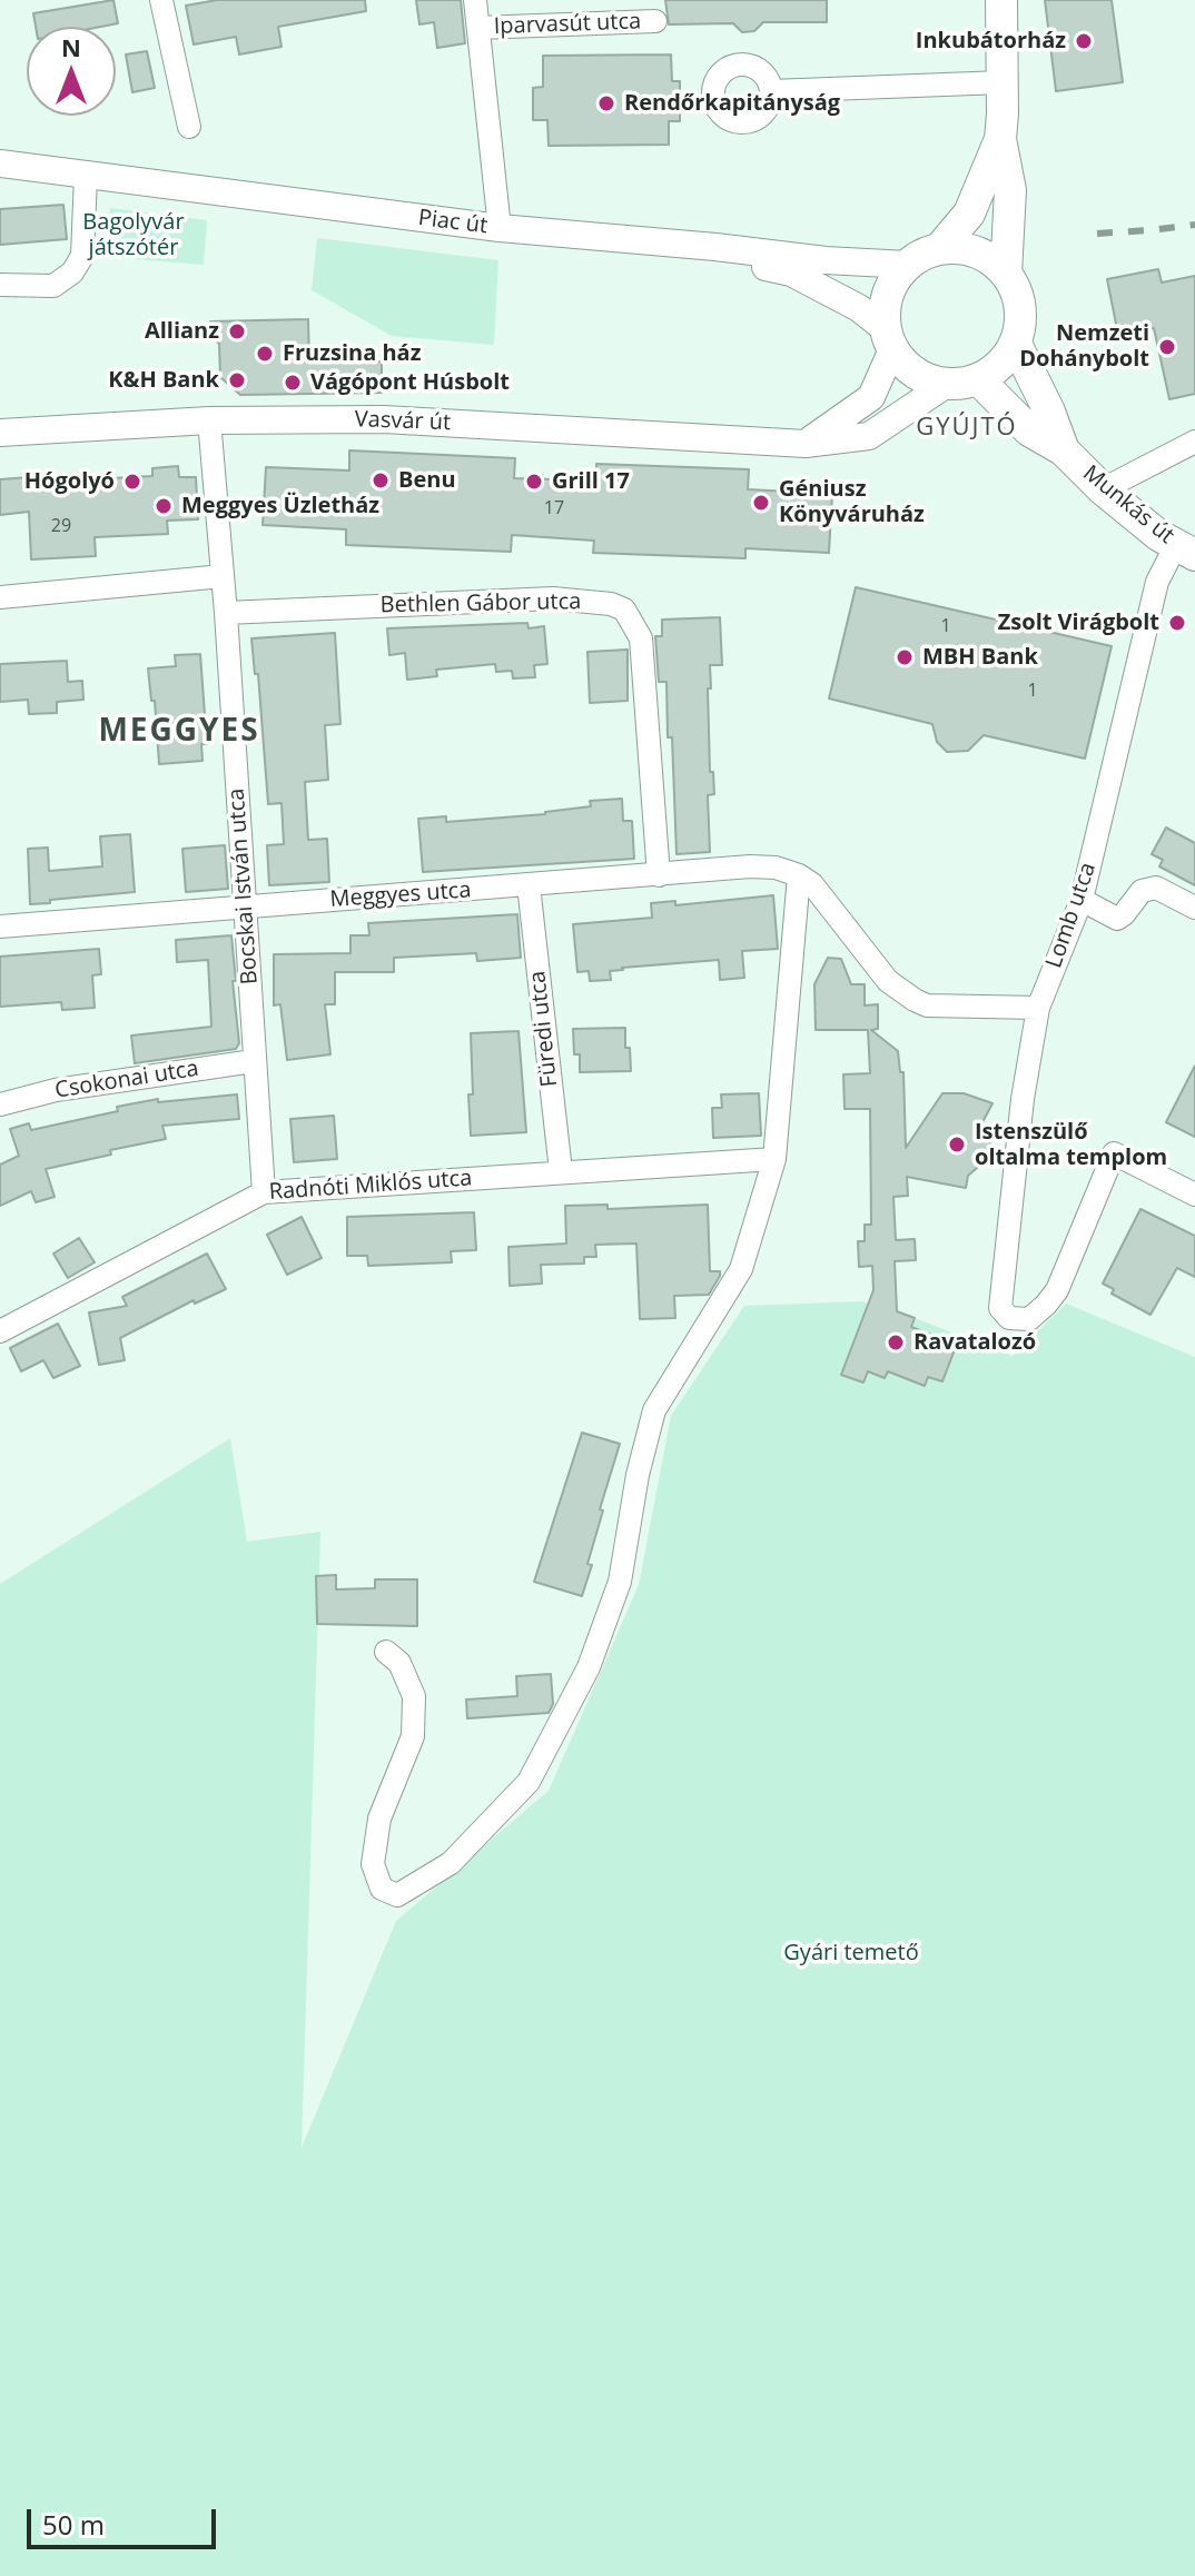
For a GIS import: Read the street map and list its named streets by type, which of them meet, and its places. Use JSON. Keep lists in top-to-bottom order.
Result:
{
  "streets": {
    "main road": ["Munkás út"],
    "street": [
      "Iparvasút utca",
      "Piac út",
      "Vasvár út",
      "Bethlen Gábor utca",
      "Bocskai István utca",
      "Meggyes utca",
      "Lomb utca",
      "Füredi utca",
      "Csokonai utca",
      "Radnóti Miklós utca"
    ]
  },
  "crossings": [
    ["Iparvasút utca", "Piac út"],
    ["Piac út", "Vasvár út"],
    ["Vasvár út", "Bocskai István utca"],
    ["Munkás út", "Lomb utca"],
    ["Bethlen Gábor utca", "Bocskai István utca"],
    ["Bethlen Gábor utca", "Meggyes utca"],
    ["Bocskai István utca", "Meggyes utca"],
    ["Bocskai István utca", "Csokonai utca"],
    ["Bocskai István utca", "Radnóti Miklós utca"],
    ["Meggyes utca", "Füredi utca"],
    ["Füredi utca", "Radnóti Miklós utca"]
  ],
  "districts": ["GYÚJTÓ", "MEGGYES"],
  "parks": ["Bagolyvár játszótér", "Gyári temető"],
  "places": [
    "Inkubátorház",
    "Rendőrkapitányság",
    "Allianz",
    "Nemzeti Dohánybolt",
    "Fruzsina ház",
    "K&H Bank",
    "Vágópont Húsbolt",
    "Benu",
    "Hógolyó",
    "Grill 17",
    "Géniusz Könyváruház",
    "Meggyes Üzletház",
    "Zsolt Virágbolt",
    "MBH Bank",
    "Istenszülő oltalma templom",
    "Ravatalozó"
  ],
  "house_numbers": [
    "17",
    "29",
    "1",
    "1"
  ],
  "scale_bar": "50 m",
  "north": "top"
}
